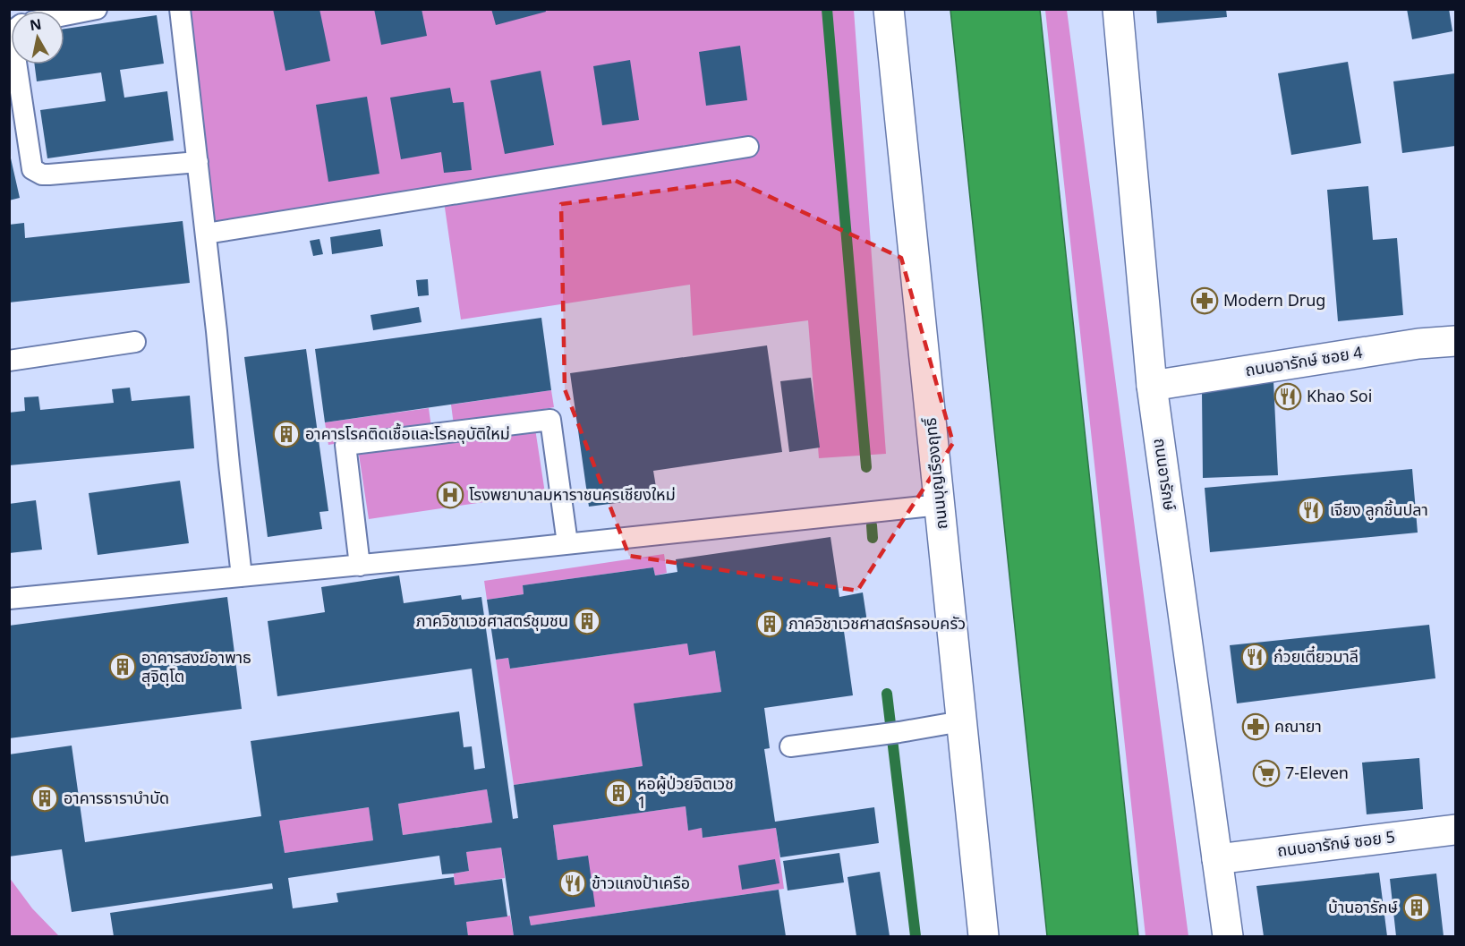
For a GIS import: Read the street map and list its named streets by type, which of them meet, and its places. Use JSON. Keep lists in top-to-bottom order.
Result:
{
  "streets": {
    "main road": [
      "ถนนอารักษ์ ซอย 4",
      "ถนนบุญเรืองฤทธิ์",
      "ถนนอารักษ์",
      "ถนนอารักษ์ ซอย 5"
    ]
  },
  "crossings": [
    ["ถนนอารักษ์ ซอย 4", "ถนนอารักษ์"],
    ["ถนนอารักษ์", "ถนนอารักษ์ ซอย 5"]
  ],
  "places": {
    "pharmacy": ["Modern Drug", "คณายา"],
    "restaurant": [
      "Khao Soi",
      "เจียง ลูกชิ้นปลา",
      "ก๋วยเตี๋ยวมาลี",
      "ข้าวแกงป้าเครือ"
    ],
    "building": [
      "อาคารโรคติดเชื้อและโรคอุบัติใหม่",
      "ภาควิชาเวชศาสตร์ชุมชน",
      "ภาควิชาเวชศาสตร์ครอบครัว",
      "อาคารสงฆ์อาพาธ สุจิตฺโต",
      "หอผู้ป่วยจิตเวช 1",
      "อาคารธาราบำบัด",
      "บ้านอารักษ์"
    ],
    "hospital": ["โรงพยาบาลมหาราชนครเชียงใหม่"],
    "supermarket": ["7-Eleven"]
  },
  "north": "top"
}
